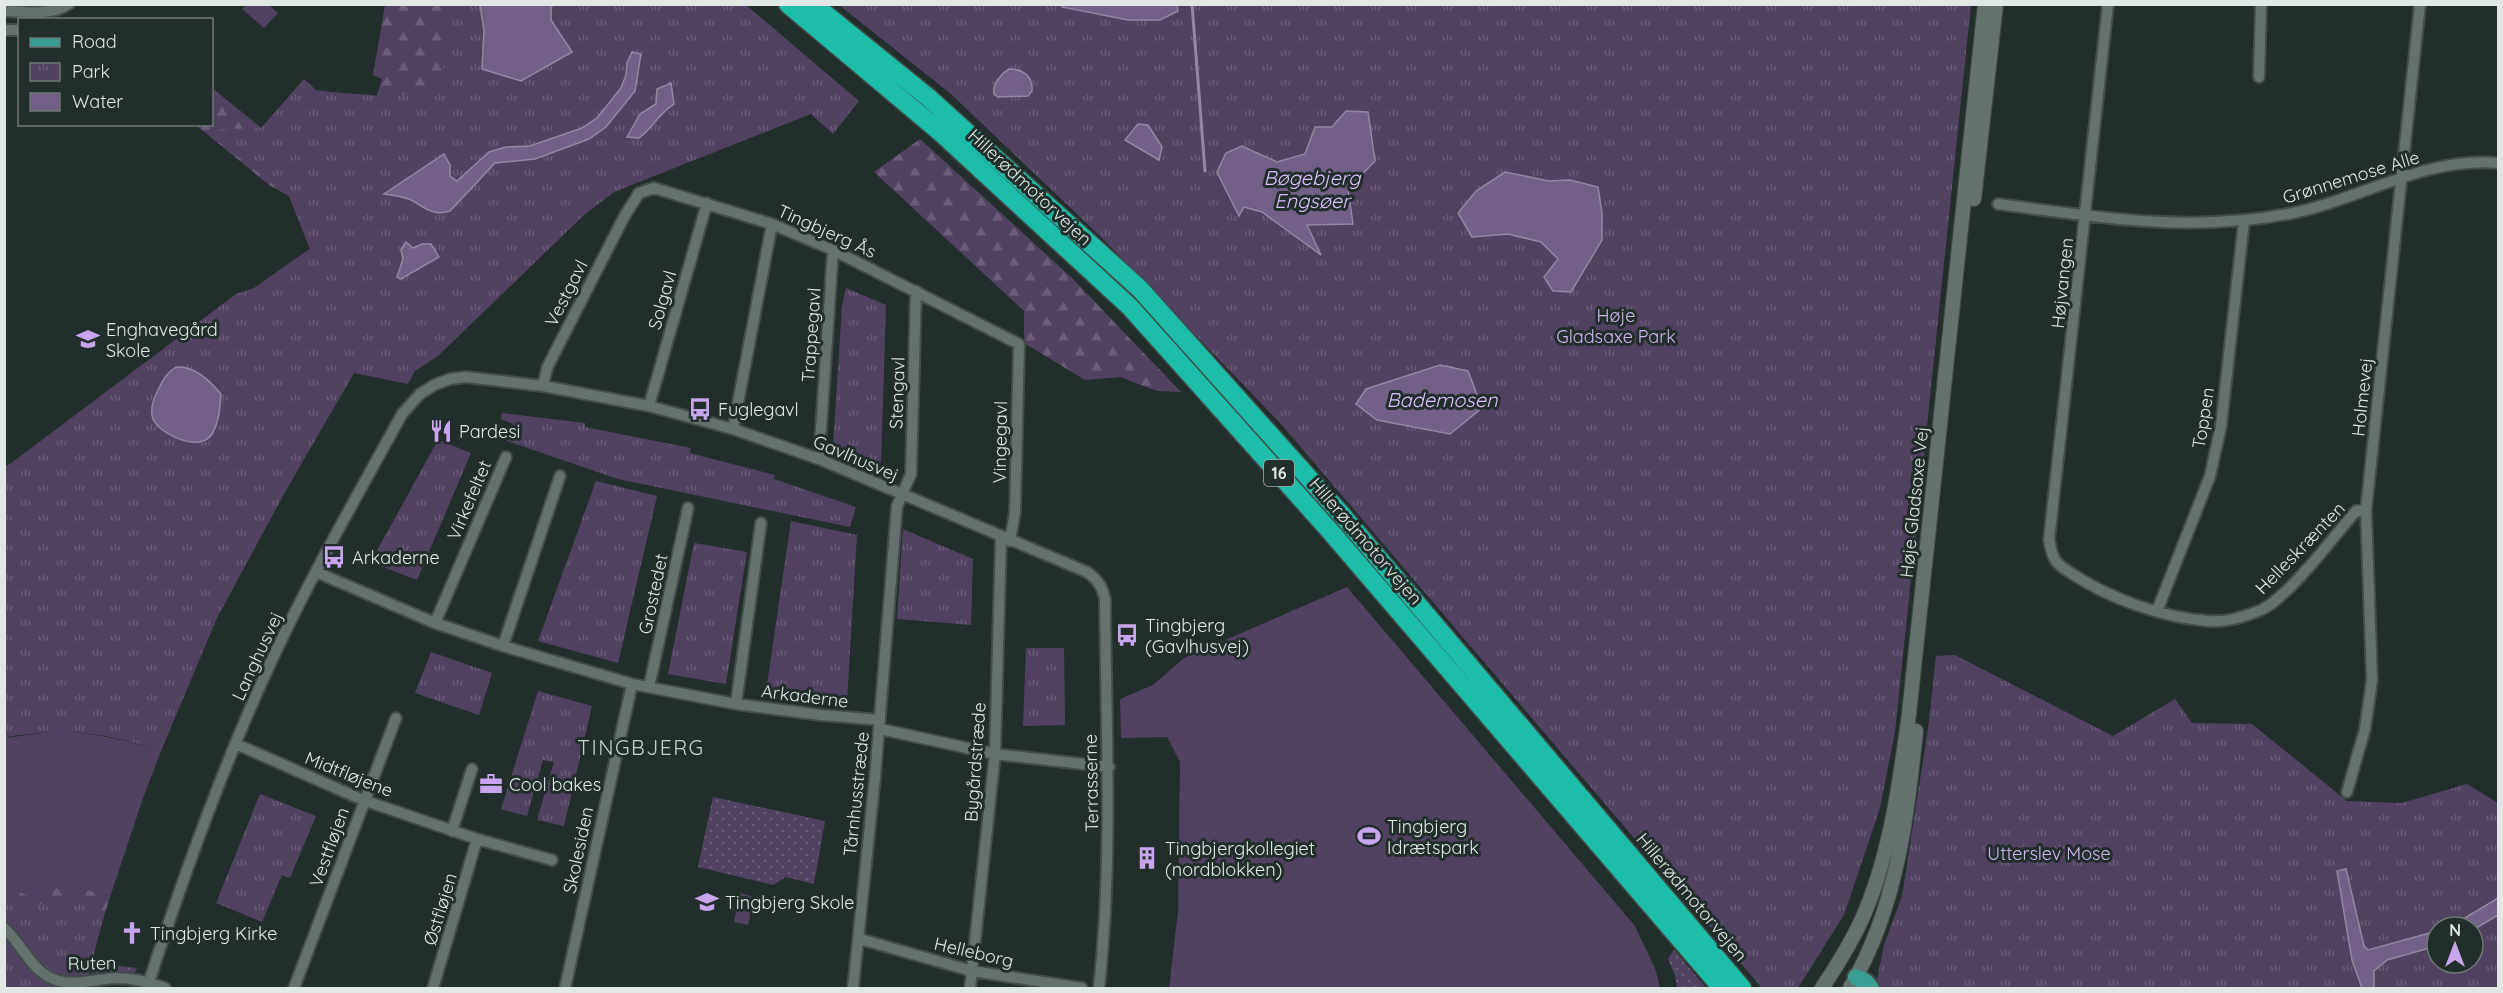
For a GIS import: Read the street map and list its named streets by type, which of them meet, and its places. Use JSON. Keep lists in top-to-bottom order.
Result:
{
  "streets": {
    "highway": ["Hillerødmotorvejen", "16"],
    "street": [
      "Grønnemose Alle",
      "Tingbjerg Ås",
      "Højvangen",
      "Vestgavl",
      "Solgavl",
      "Trappegavl",
      "Stengavl",
      "Holmevej",
      "Toppen",
      "Vingegavl",
      "Gavlhusvej",
      "Virkefeltet",
      "Høje Gladsaxe Vej",
      "Helleskrænten",
      "Grostedet",
      "Langhusvej",
      "Arkaderne",
      "Bygårdstræde",
      "Midtfløjene",
      "Terrasserne",
      "Tårnhusstræde",
      "Vestfløjen",
      "Skolesiden",
      "Østfløjen",
      "Helleborg",
      "Ruten"
    ]
  },
  "crossings": [
    ["Grønnemose Alle", "Højvangen"],
    ["Grønnemose Alle", "Holmevej"],
    ["Grønnemose Alle", "Toppen"],
    ["Tingbjerg Ås", "Vestgavl"],
    ["Tingbjerg Ås", "Solgavl"],
    ["Tingbjerg Ås", "Trappegavl"],
    ["Tingbjerg Ås", "Stengavl"],
    ["Tingbjerg Ås", "Vingegavl"],
    ["Højvangen", "Helleskrænten"],
    ["Vestgavl", "Gavlhusvej"],
    ["Solgavl", "Gavlhusvej"],
    ["Trappegavl", "Gavlhusvej"],
    ["Stengavl", "Gavlhusvej"],
    ["Stengavl", "Tårnhusstræde"],
    ["Holmevej", "Helleskrænten"],
    ["Toppen", "Helleskrænten"],
    ["Vingegavl", "Gavlhusvej"],
    ["Vingegavl", "Bygårdstræde"],
    ["Gavlhusvej", "Langhusvej"],
    ["Gavlhusvej", "Bygårdstræde"],
    ["Gavlhusvej", "Terrasserne"],
    ["Gavlhusvej", "Tårnhusstræde"],
    ["Virkefeltet", "Arkaderne"],
    ["Grostedet", "Arkaderne"],
    ["Langhusvej", "Arkaderne"],
    ["Langhusvej", "Midtfløjene"],
    ["Langhusvej", "Ruten"],
    ["Arkaderne", "Bygårdstræde"],
    ["Arkaderne", "Terrasserne"],
    ["Arkaderne", "Tårnhusstræde"],
    ["Arkaderne", "Skolesiden"],
    ["Bygårdstræde", "Helleborg"],
    ["Midtfløjene", "Vestfløjen"],
    ["Midtfløjene", "Østfløjen"],
    ["Tårnhusstræde", "Helleborg"]
  ],
  "districts": ["TINGBJERG"],
  "water": ["Bøgebjerg Engsøer", "Bademosen"],
  "parks": ["Høje Gladsaxe Park", "Utterslev Mose"],
  "places": {
    "school or university": ["Enghavegård Skole", "Tingbjerg Skole"],
    "bus stop": ["Fuglegavl", "Arkaderne", "Tingbjerg (Gavlhusvej)"],
    "restaurant": ["Pardesi"],
    "office": ["Cool bakes"],
    "sports": ["Tingbjerg Idrætspark"],
    "building": ["Tingbjergkollegiet (nordblokken)"],
    "church": ["Tingbjerg Kirke"]
  },
  "legend": ["Road", "Park", "Water"],
  "north": "top"
}
